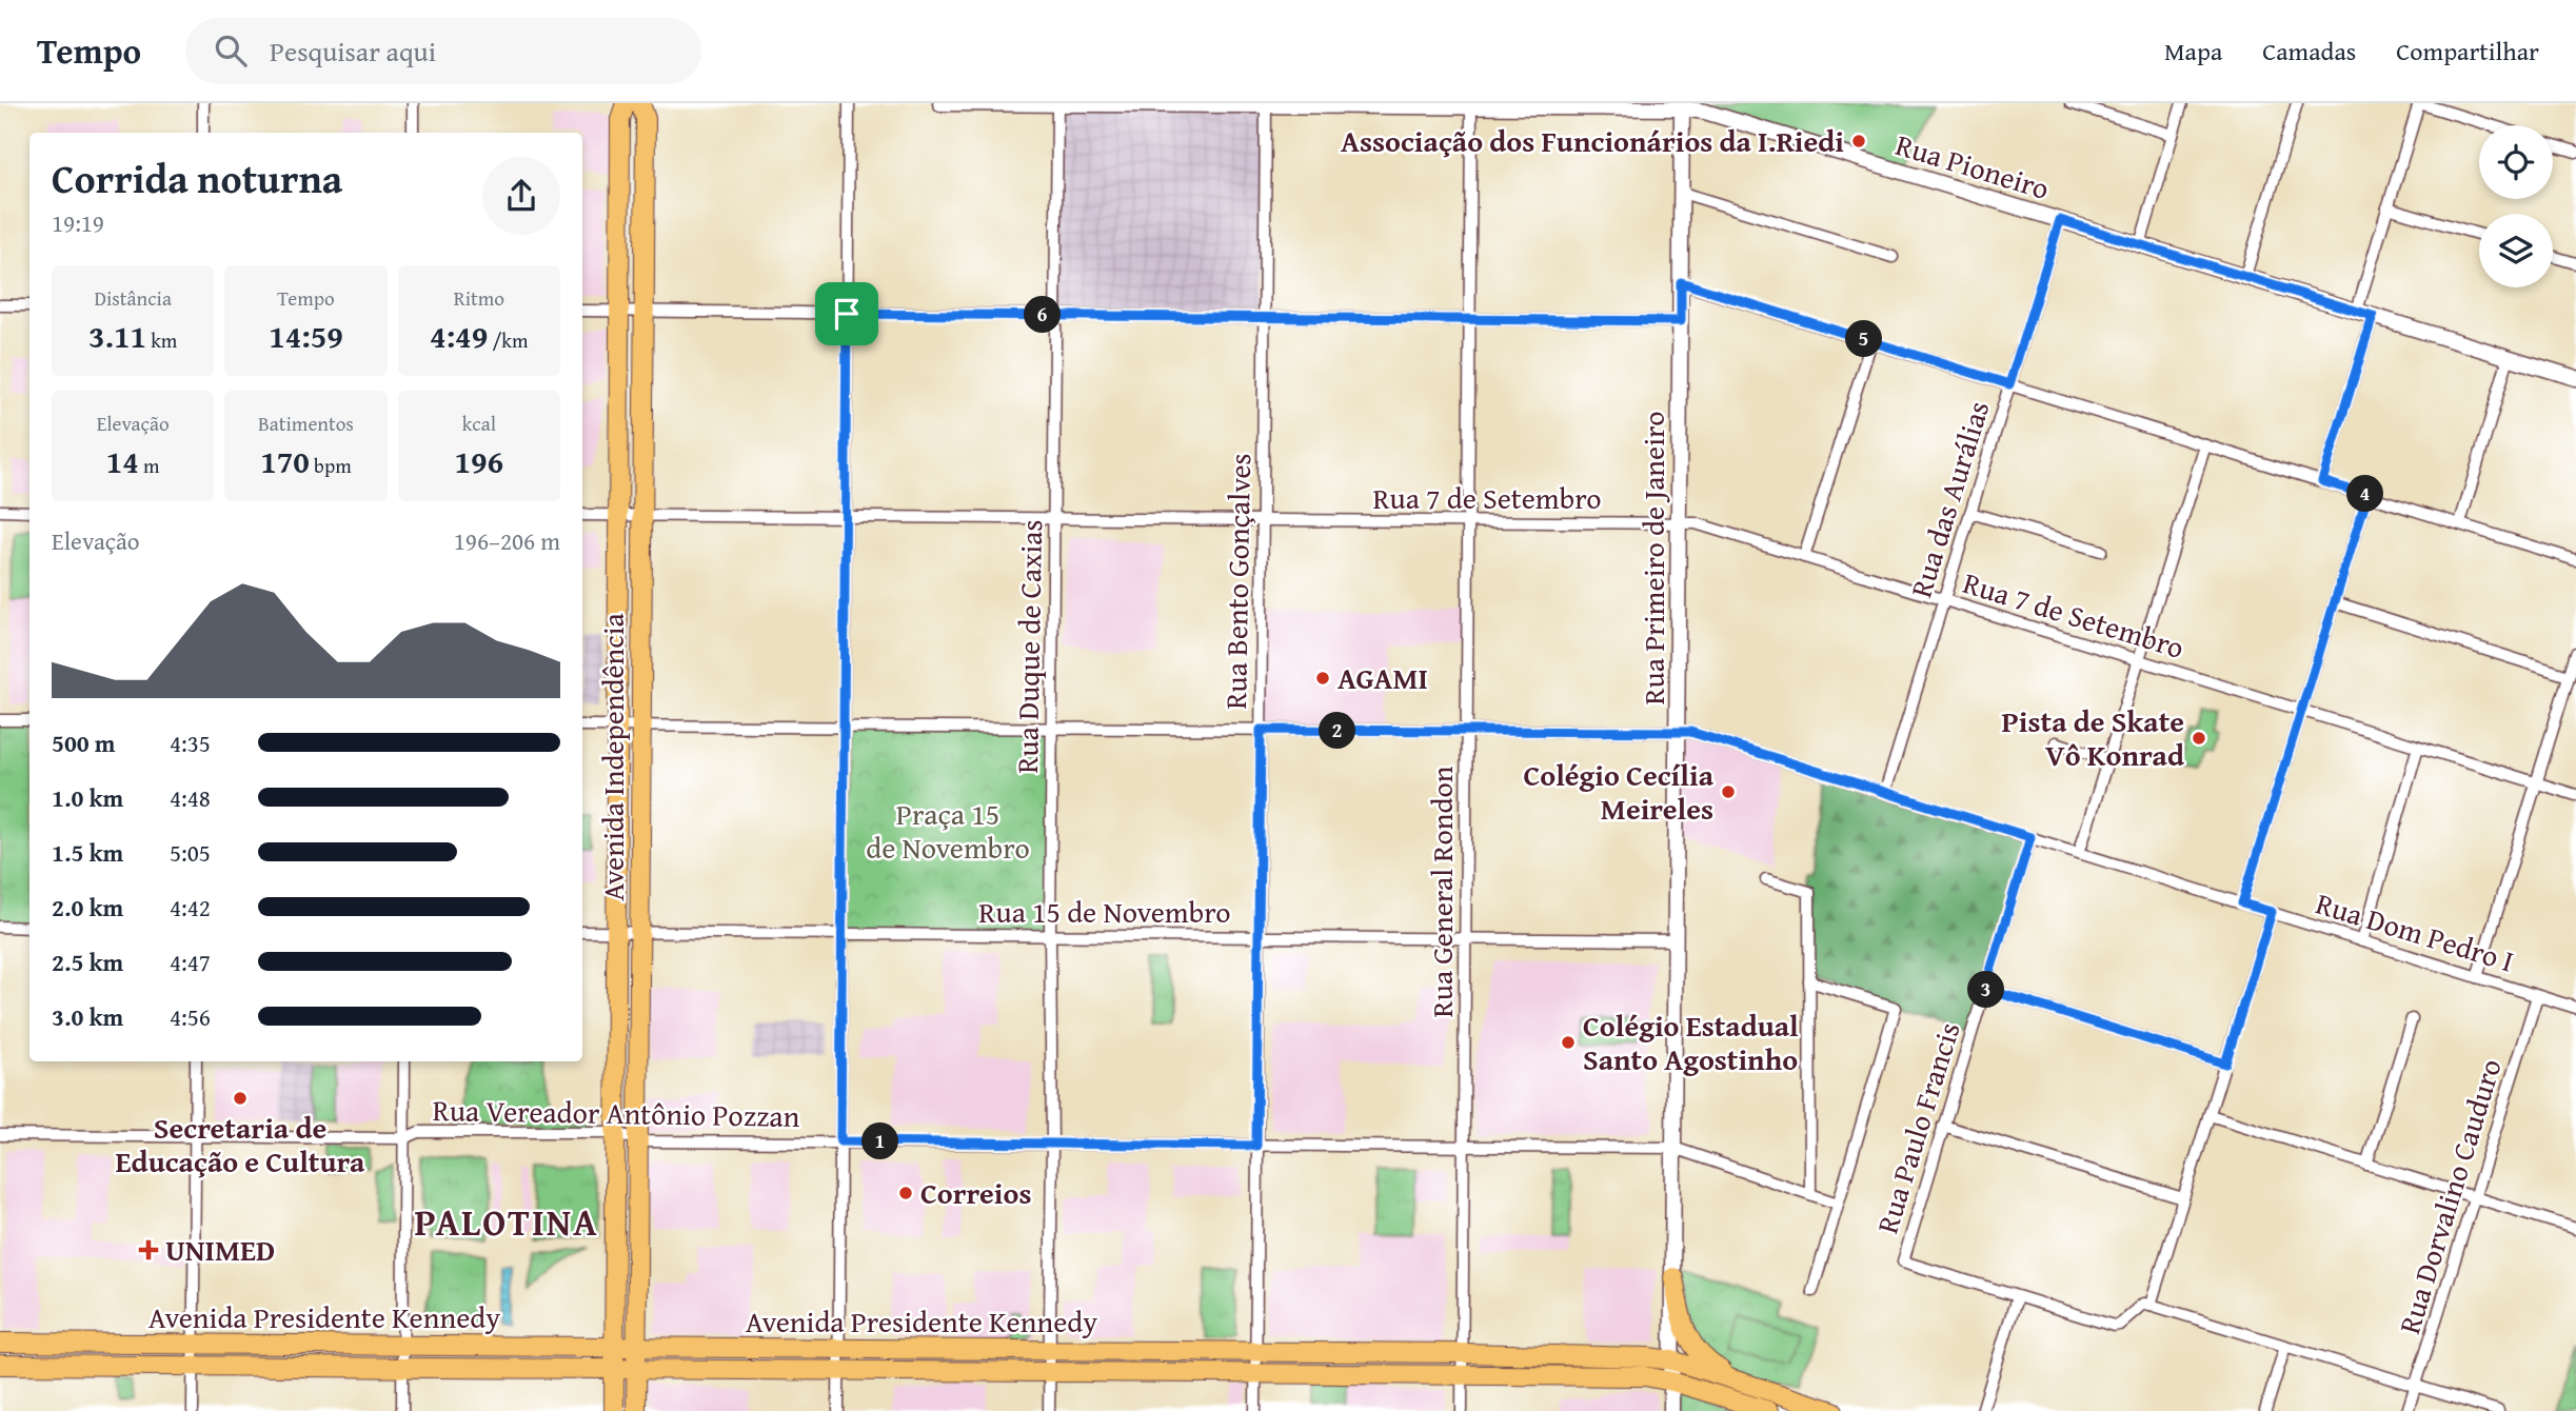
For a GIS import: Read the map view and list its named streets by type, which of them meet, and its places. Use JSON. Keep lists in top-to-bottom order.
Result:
{
  "streets": {
    "main road": ["Avenida Independência", "Avenida Presidente Kennedy"],
    "street": [
      "Rua Pioneiro",
      "Rua 7 de Setembro",
      "Rua das Aurálias",
      "Rua Primeiro de Janeiro",
      "Rua Bento Gonçalves",
      "Rua Duque de Caxias",
      "Rua General Rondon",
      "Rua 15 de Novembro",
      "Rua Dom Pedro I",
      "Rua Vereador Antônio Pozzan",
      "Rua Paulo Francis",
      "Rua Dorvalino Cauduro"
    ]
  },
  "crossings": [
    ["Rua Pioneiro", "Rua das Aurálias"],
    ["Rua Pioneiro", "Rua Primeiro de Janeiro"],
    ["Rua Pioneiro", "Rua Bento Gonçalves"],
    ["Rua Pioneiro", "Rua Duque de Caxias"],
    ["Rua Pioneiro", "Rua General Rondon"],
    ["Rua 7 de Setembro", "Rua das Aurálias"],
    ["Rua 7 de Setembro", "Rua Primeiro de Janeiro"],
    ["Rua 7 de Setembro", "Rua Bento Gonçalves"],
    ["Rua 7 de Setembro", "Rua Duque de Caxias"],
    ["Rua 7 de Setembro", "Avenida Independência"],
    ["Rua 7 de Setembro", "Rua General Rondon"],
    ["Rua das Aurálias", "Rua Dom Pedro I"],
    ["Rua Primeiro de Janeiro", "Rua 15 de Novembro"],
    ["Rua Primeiro de Janeiro", "Rua Dom Pedro I"],
    ["Rua Primeiro de Janeiro", "Rua Vereador Antônio Pozzan"],
    ["Rua Primeiro de Janeiro", "Avenida Presidente Kennedy"],
    ["Rua Bento Gonçalves", "Rua 15 de Novembro"],
    ["Rua Bento Gonçalves", "Rua Dom Pedro I"],
    ["Rua Bento Gonçalves", "Rua Vereador Antônio Pozzan"],
    ["Rua Bento Gonçalves", "Avenida Presidente Kennedy"],
    ["Rua Duque de Caxias", "Rua 15 de Novembro"],
    ["Rua Duque de Caxias", "Rua Dom Pedro I"],
    ["Rua Duque de Caxias", "Rua Vereador Antônio Pozzan"],
    ["Rua Duque de Caxias", "Avenida Presidente Kennedy"],
    ["Avenida Independência", "Rua 15 de Novembro"],
    ["Avenida Independência", "Rua Dom Pedro I"],
    ["Avenida Independência", "Rua Vereador Antônio Pozzan"],
    ["Avenida Independência", "Avenida Presidente Kennedy"],
    ["Rua General Rondon", "Rua 15 de Novembro"],
    ["Rua General Rondon", "Rua Dom Pedro I"],
    ["Rua General Rondon", "Rua Vereador Antônio Pozzan"],
    ["Rua General Rondon", "Avenida Presidente Kennedy"],
    ["Rua Dom Pedro I", "Rua Paulo Francis"],
    ["Rua Dom Pedro I", "Rua Dorvalino Cauduro"]
  ],
  "districts": ["PALOTINA"],
  "parks": ["Praça 15 de Novembro"],
  "places": {
    "other": [
      "Associação dos Funcionários da I.Riedi",
      "AGAMI",
      "Pista de Skate Vô Konrad",
      "Colégio Cecília Meireles",
      "Colégio Estadual Santo Agostinho",
      "Secretaria de Educação e Cultura",
      "Correios"
    ],
    "health": ["UNIMED"]
  },
  "page": {
    "header": "Tempo",
    "search": "Pesquisar aqui",
    "nav": ["Mapa", "Camadas", "Compartilhar"],
    "heading": ["Corrida noturna", "19:19"],
    "stats": [
      ["Distância", "3.11 km"],
      ["Tempo", "14:59"],
      ["Ritmo", "4:49 /km"],
      ["Elevação", "14 m"],
      ["Batimentos", "170 bpm"],
      ["kcal", "196"]
    ],
    "pins": [
      "6",
      "5",
      "4",
      "2",
      "3",
      "1"
    ],
    "chart": ["Elevação", "196–206 m"],
    "list": [
      {
        "name": "500 m",
        "note": "4:35"
      },
      {
        "name": "1.0 km",
        "note": "4:48"
      },
      {
        "name": "1.5 km",
        "note": "5:05"
      },
      {
        "name": "2.0 km",
        "note": "4:42"
      },
      {
        "name": "2.5 km",
        "note": "4:47"
      },
      {
        "name": "3.0 km",
        "note": "4:56"
      }
    ]
  }
}
